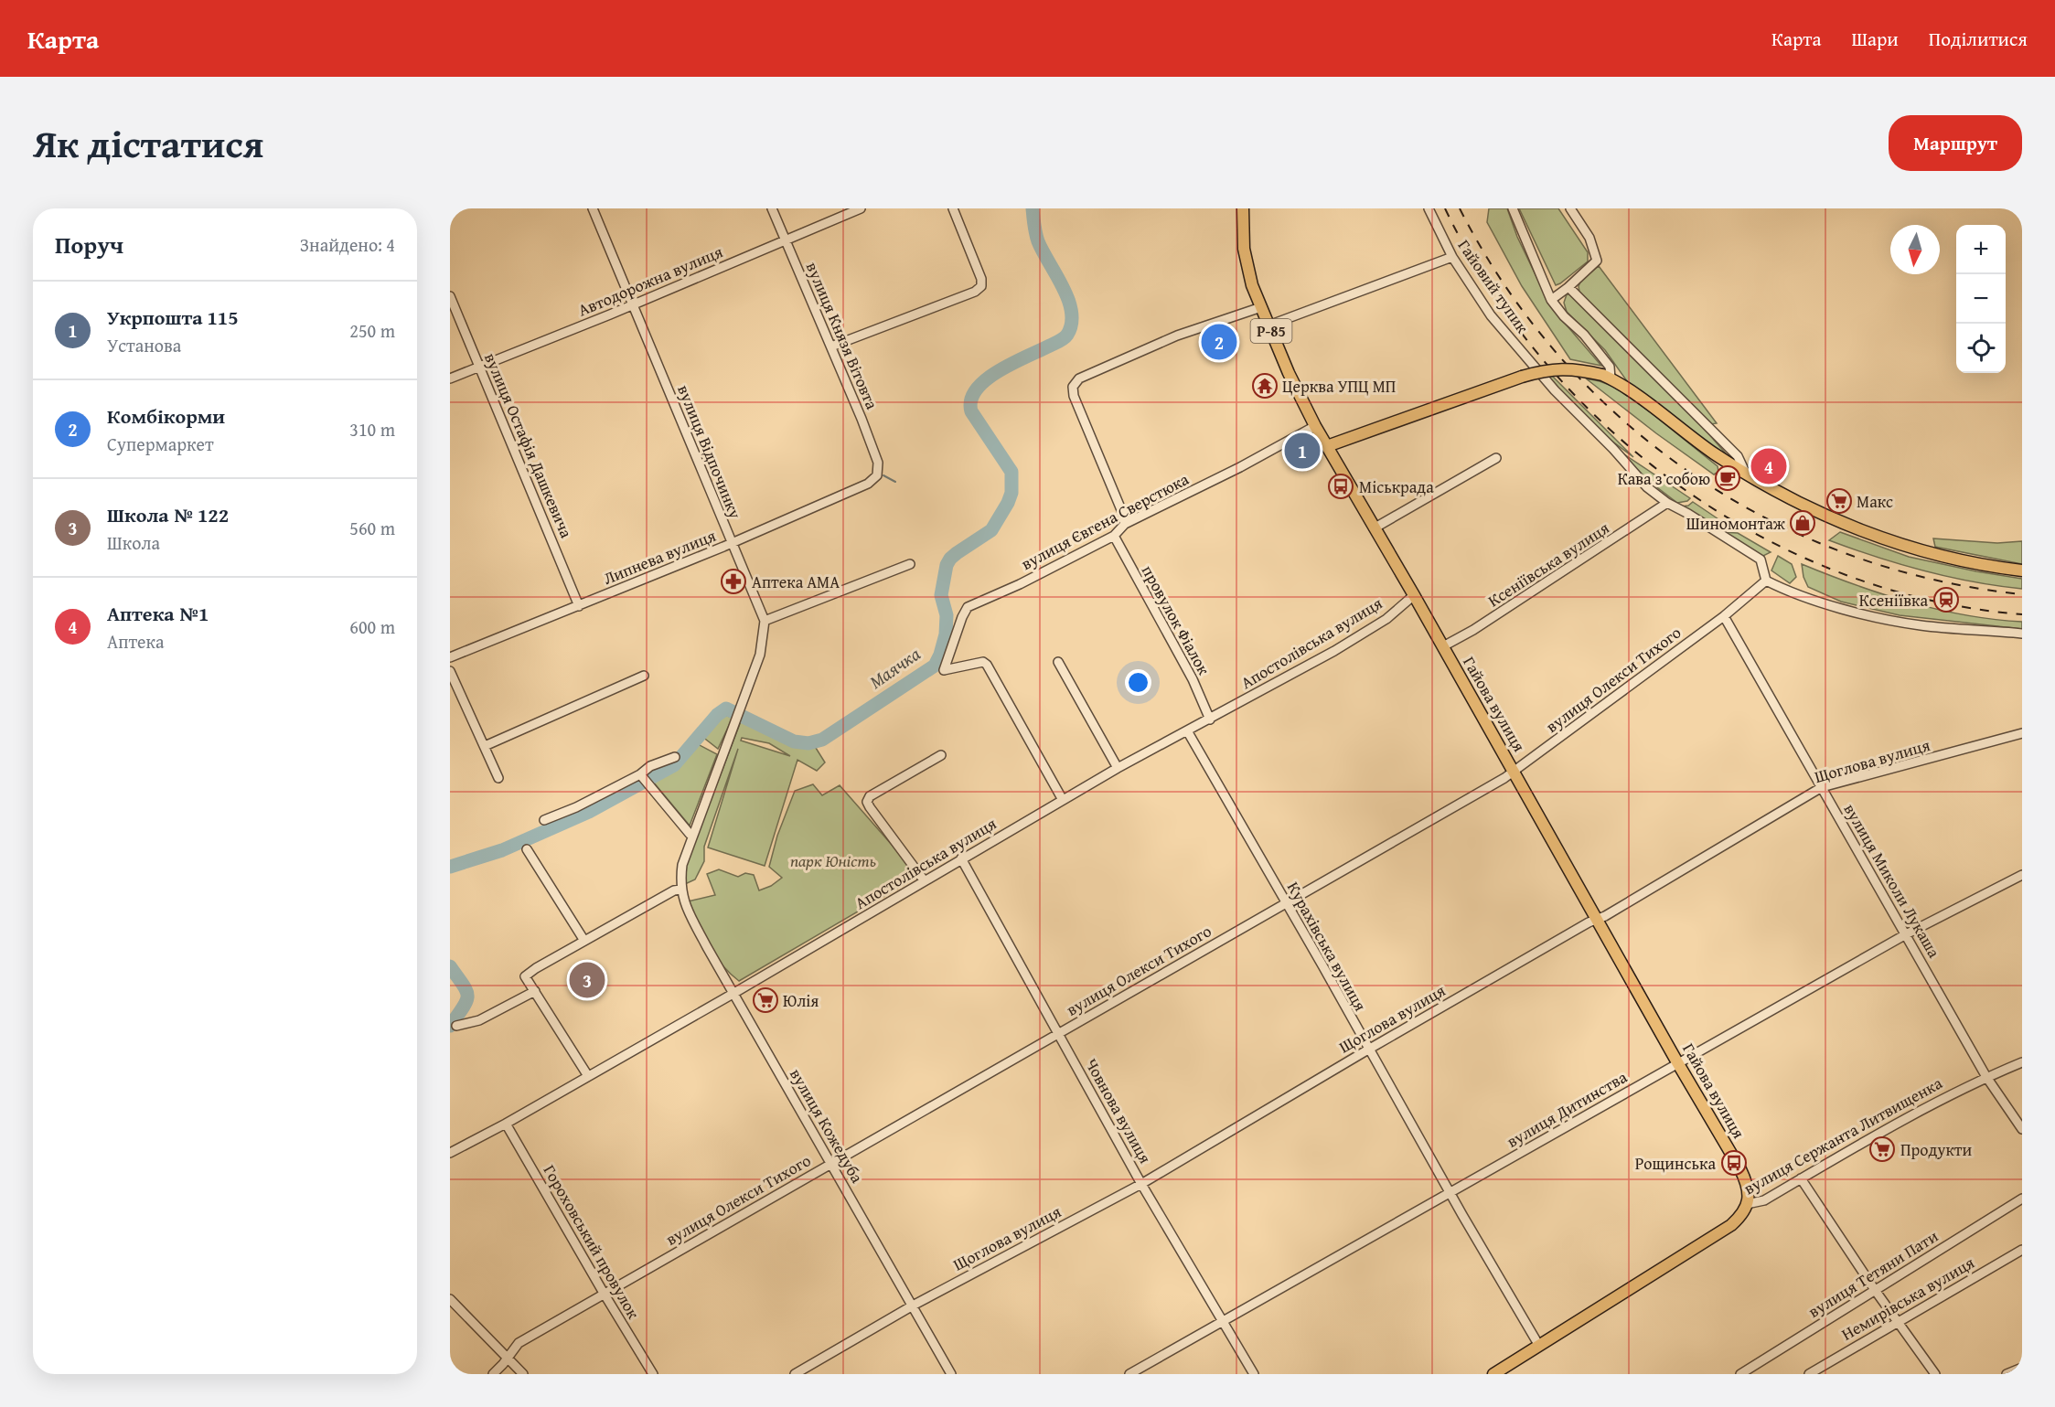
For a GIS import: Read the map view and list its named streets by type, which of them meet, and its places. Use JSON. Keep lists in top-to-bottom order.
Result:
{
  "streets": {
    "main road": ["Р-85", "Гайова вулиця", "вулиця Сержанта Литвищенка"],
    "street": [
      "Автодорожна вулиця",
      "Гайовий тупик",
      "вулиця Князя Вітовта",
      "вулиця Остафія Дашкевича",
      "вулиця Відпочинку",
      "вулиця Євгена Сверстюка",
      "Липнева вулиця",
      "Ксеніївська вулиця",
      "провулок Фіалок",
      "Апостолівська вулиця",
      "вулиця Олекси Тихого",
      "Щоглова вулиця",
      "вулиця Миколи Лукаша",
      "Курахівська вулиця",
      "вулиця Дитинства",
      "Човнова вулиця",
      "вулиця Кожедуба",
      "Гороховський провулок",
      "вулиця Тетяни Пати",
      "Немирівська вулиця"
    ]
  },
  "crossings": [
    ["Автодорожна вулиця", "вулиця Князя Вітовта"],
    ["Автодорожна вулиця", "вулиця Остафія Дашкевича"],
    ["Автодорожна вулиця", "вулиця Відпочинку"],
    ["Гайовий тупик", "Ксеніївська вулиця"],
    ["Гайовий тупик", "вулиця Олекси Тихого"],
    ["вулиця Князя Вітовта", "Липнева вулиця"],
    ["вулиця Остафія Дашкевича", "Липнева вулиця"],
    ["вулиця Відпочинку", "Липнева вулиця"],
    ["вулиця Євгена Сверстюка", "провулок Фіалок"],
    ["вулиця Євгена Сверстюка", "Апостолівська вулиця"],
    ["вулиця Євгена Сверстюка", "Гайова вулиця"],
    ["Ксеніївська вулиця", "Гайова вулиця"],
    ["провулок Фіалок", "Апостолівська вулиця"],
    ["Апостолівська вулиця", "Гайова вулиця"],
    ["Апостолівська вулиця", "Курахівська вулиця"],
    ["Апостолівська вулиця", "Човнова вулиця"],
    ["Апостолівська вулиця", "вулиця Кожедуба"],
    ["Апостолівська вулиця", "Гороховський провулок"],
    ["вулиця Олекси Тихого", "Гайова вулиця"],
    ["вулиця Олекси Тихого", "вулиця Миколи Лукаша"],
    ["вулиця Олекси Тихого", "Курахівська вулиця"],
    ["вулиця Олекси Тихого", "Човнова вулиця"],
    ["вулиця Олекси Тихого", "вулиця Кожедуба"],
    ["вулиця Олекси Тихого", "Гороховський провулок"],
    ["Гайова вулиця", "Щоглова вулиця"],
    ["Гайова вулиця", "вулиця Дитинства"],
    ["Гайова вулиця", "вулиця Сержанта Литвищенка"],
    ["Щоглова вулиця", "вулиця Миколи Лукаша"],
    ["Щоглова вулиця", "Курахівська вулиця"],
    ["Щоглова вулиця", "Човнова вулиця"],
    ["Щоглова вулиця", "вулиця Кожедуба"],
    ["вулиця Миколи Лукаша", "вулиця Дитинства"],
    ["вулиця Миколи Лукаша", "вулиця Сержанта Литвищенка"],
    ["Курахівська вулиця", "вулиця Дитинства"],
    ["Курахівська вулиця", "вулиця Сержанта Литвищенка"],
    ["вулиця Дитинства", "Човнова вулиця"]
  ],
  "water": ["Маячка"],
  "parks": ["парк Юність"],
  "places": {
    "temple": ["Церква УПЦ МП"],
    "cafe": ["Кава з собою"],
    "bus stop": ["Міськрада", "Рощинська"],
    "supermarket": ["Макс", "Юлія", "Продукти"],
    "shop": ["Шиномонтаж"],
    "pharmacy": ["Аптека АМА"],
    "station": ["Ксеніївка"]
  },
  "north": "bottom",
  "page": {
    "header": "Карта",
    "nav": ["Карта", "Шари", "Поділитися"],
    "title": "Як дістатися",
    "buttons": "Маршрут",
    "heading": ["Поруч", "Знайдено: 4"],
    "map_buttons": ["+", "−"],
    "list": [
      {
        "mark": "1",
        "name": "Укрпошта 115",
        "note": "Установа",
        "value": "250 m"
      },
      {
        "mark": "2",
        "name": "Комбікорми",
        "note": "Супермаркет",
        "value": "310 m"
      },
      {
        "mark": "3",
        "name": "Школа № 122",
        "note": "Школа",
        "value": "560 m"
      },
      {
        "mark": "4",
        "name": "Аптека №1",
        "note": "Аптека",
        "value": "600 m"
      }
    ],
    "pins": [
      "2",
      "1",
      "4",
      "3"
    ]
  }
}
